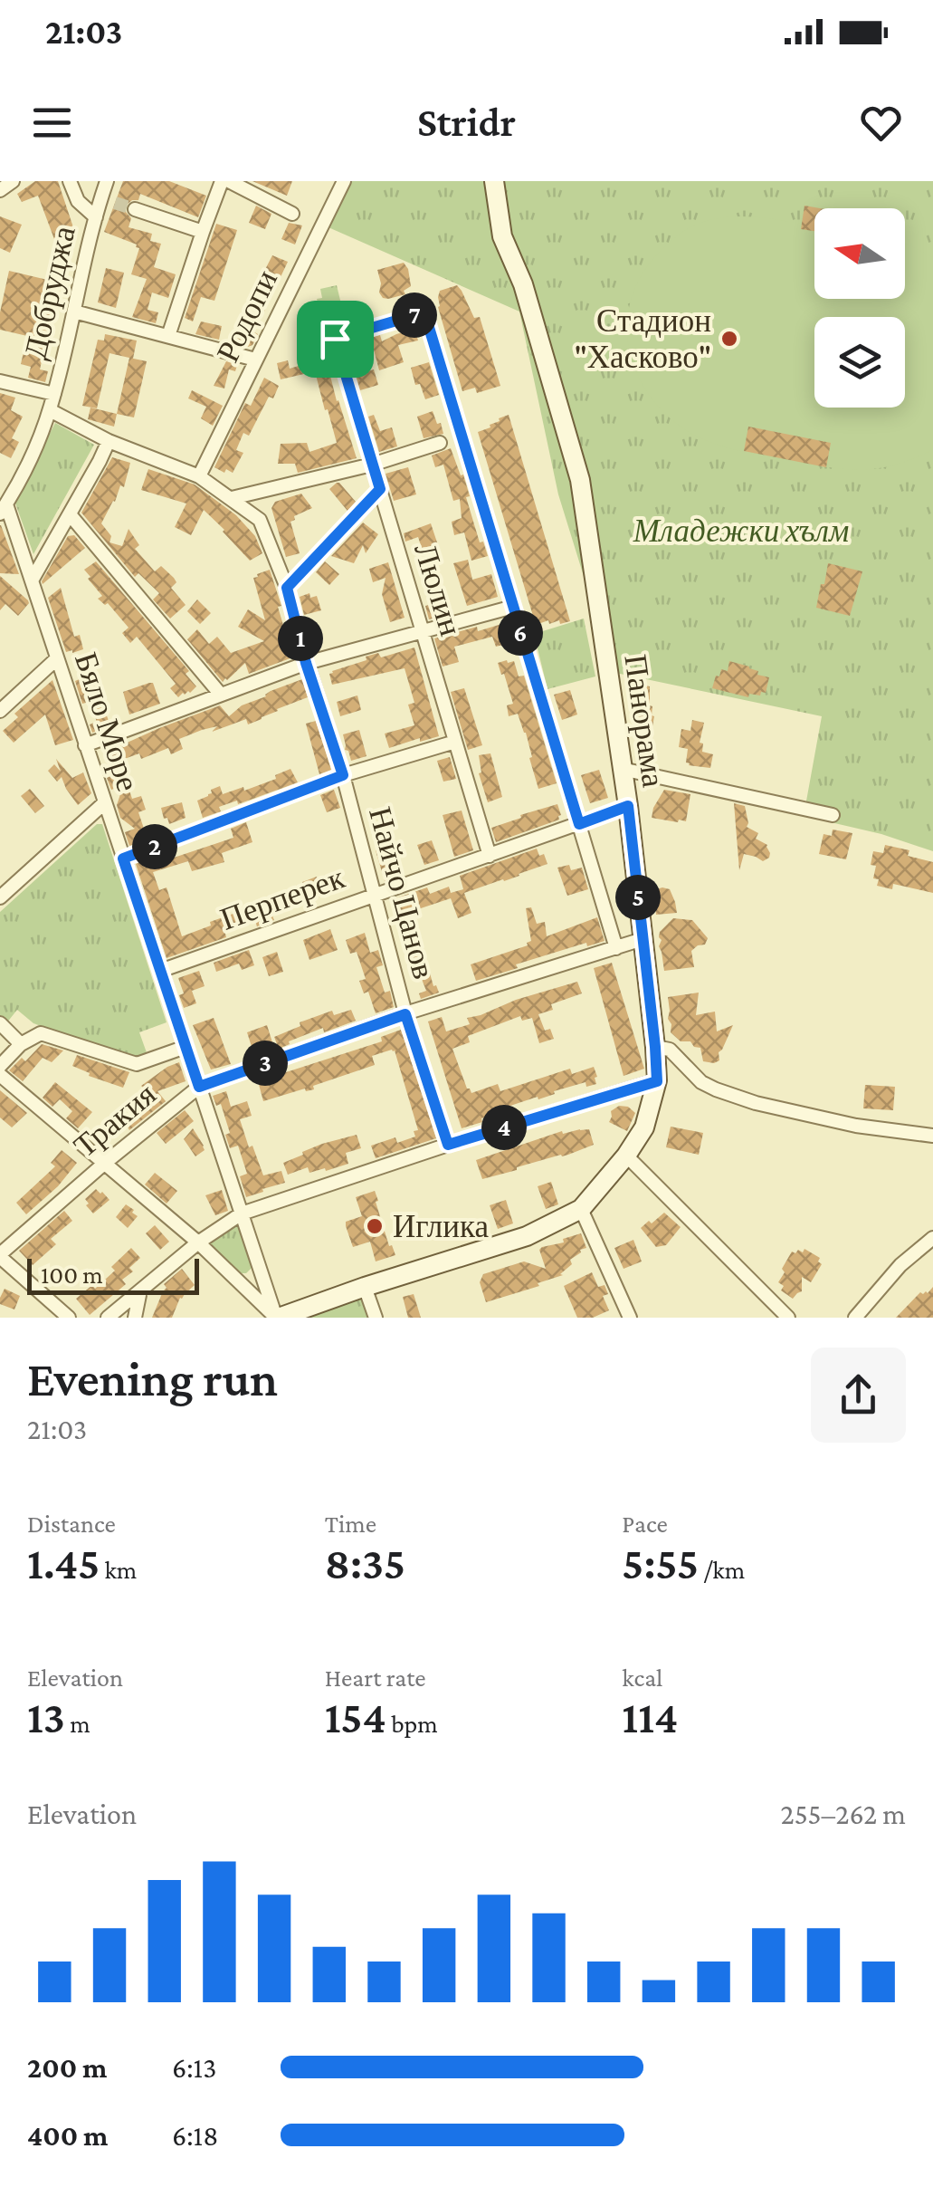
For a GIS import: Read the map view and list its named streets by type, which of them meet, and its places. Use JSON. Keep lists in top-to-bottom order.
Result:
{
  "streets": {
    "street": [
      "Добруджа",
      "Родопи",
      "Люлин",
      "Панорама",
      "Бяло Море",
      "Найчо Цанов",
      "Перперек",
      "Тракия"
    ]
  },
  "crossings": [
    ["Добруджа", "Бяло Море"],
    ["Добруджа", "Найчо Цанов"],
    ["Родопи", "Найчо Цанов"],
    ["Люлин", "Перперек"],
    ["Панорама", "Бяло Море"],
    ["Панорама", "Перперек"],
    ["Панорама", "Тракия"],
    ["Бяло Море", "Перперек"],
    ["Бяло Море", "Тракия"],
    ["Найчо Цанов", "Перперек"],
    ["Найчо Цанов", "Тракия"]
  ],
  "parks": ["Младежки хълм"],
  "places": ["Стадион \"Хасково\"", "Иглика"],
  "scale_bar": "100 m",
  "north": "left",
  "page": {
    "status": "21:03",
    "header": "Stridr",
    "pins": [
      "7",
      "6",
      "1",
      "2",
      "5",
      "3",
      "4"
    ],
    "scale": "100 m",
    "heading": ["Evening run", "21:03"],
    "stats": [
      ["Distance", "1.45 km"],
      ["Time", "8:35"],
      ["Pace", "5:55 /km"],
      ["Elevation", "13 m"],
      ["Heart rate", "154 bpm"],
      ["kcal", "114"]
    ],
    "chart": ["Elevation", "255–262 m"],
    "list": [
      {
        "name": "200 m",
        "note": "6:13"
      },
      {
        "name": "400 m",
        "note": "6:18"
      }
    ]
  }
}
